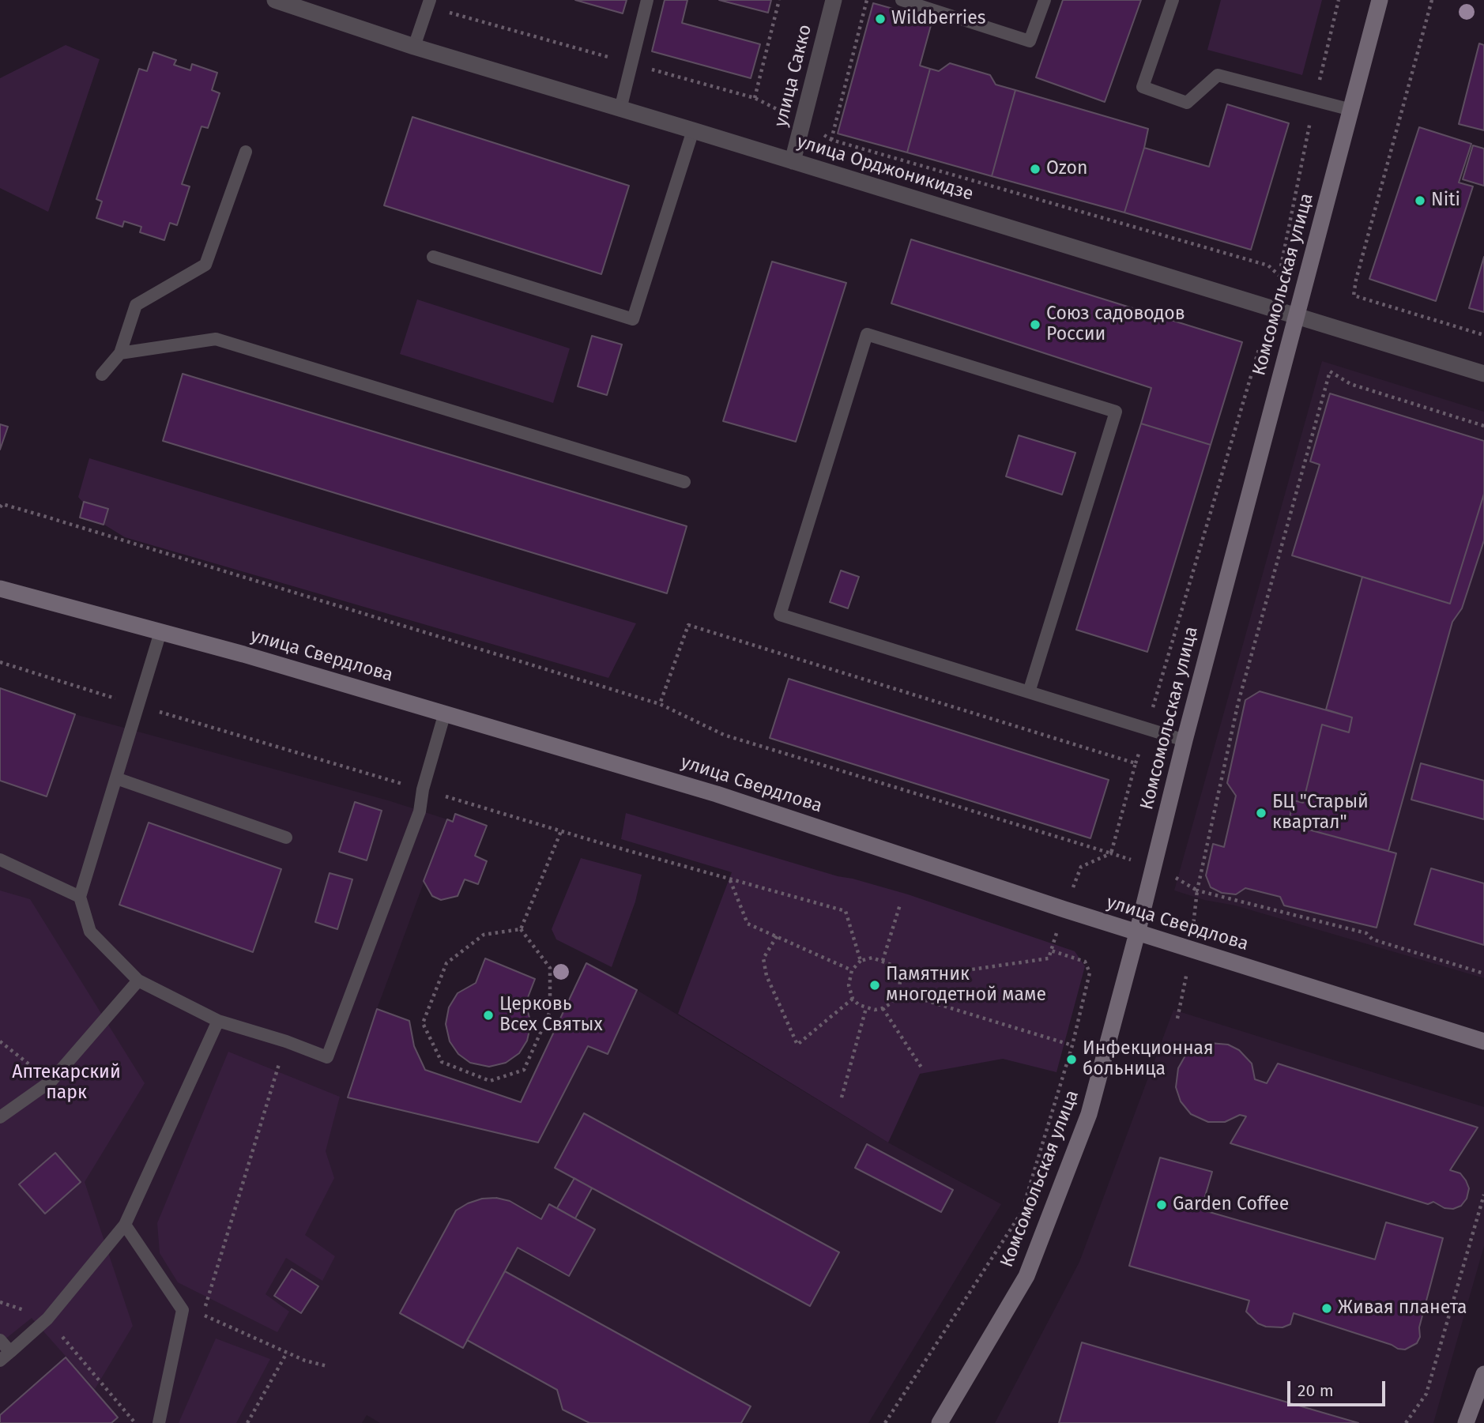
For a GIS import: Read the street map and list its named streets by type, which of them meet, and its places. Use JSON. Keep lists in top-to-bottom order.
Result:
{
  "streets": {
    "main road": ["Комсомольская улица", "улица Свердлова"],
    "street": ["улица Сакко", "улица Орджоникидзе"]
  },
  "crossings": [
    ["улица Сакко", "улица Орджоникидзе"],
    ["улица Орджоникидзе", "Комсомольская улица"],
    ["Комсомольская улица", "улица Свердлова"]
  ],
  "parks": ["Аптекарский парк"],
  "places": [
    "Wildberries",
    "Ozon",
    "Niti",
    "Союз садоводов России",
    "БЦ \"Старый квартал\"",
    "Памятник многодетной маме",
    "Церковь Всех Святых",
    "Инфекционная больница",
    "Garden Coffee",
    "Живая планета"
  ],
  "scale_bar": "20 m"
}
